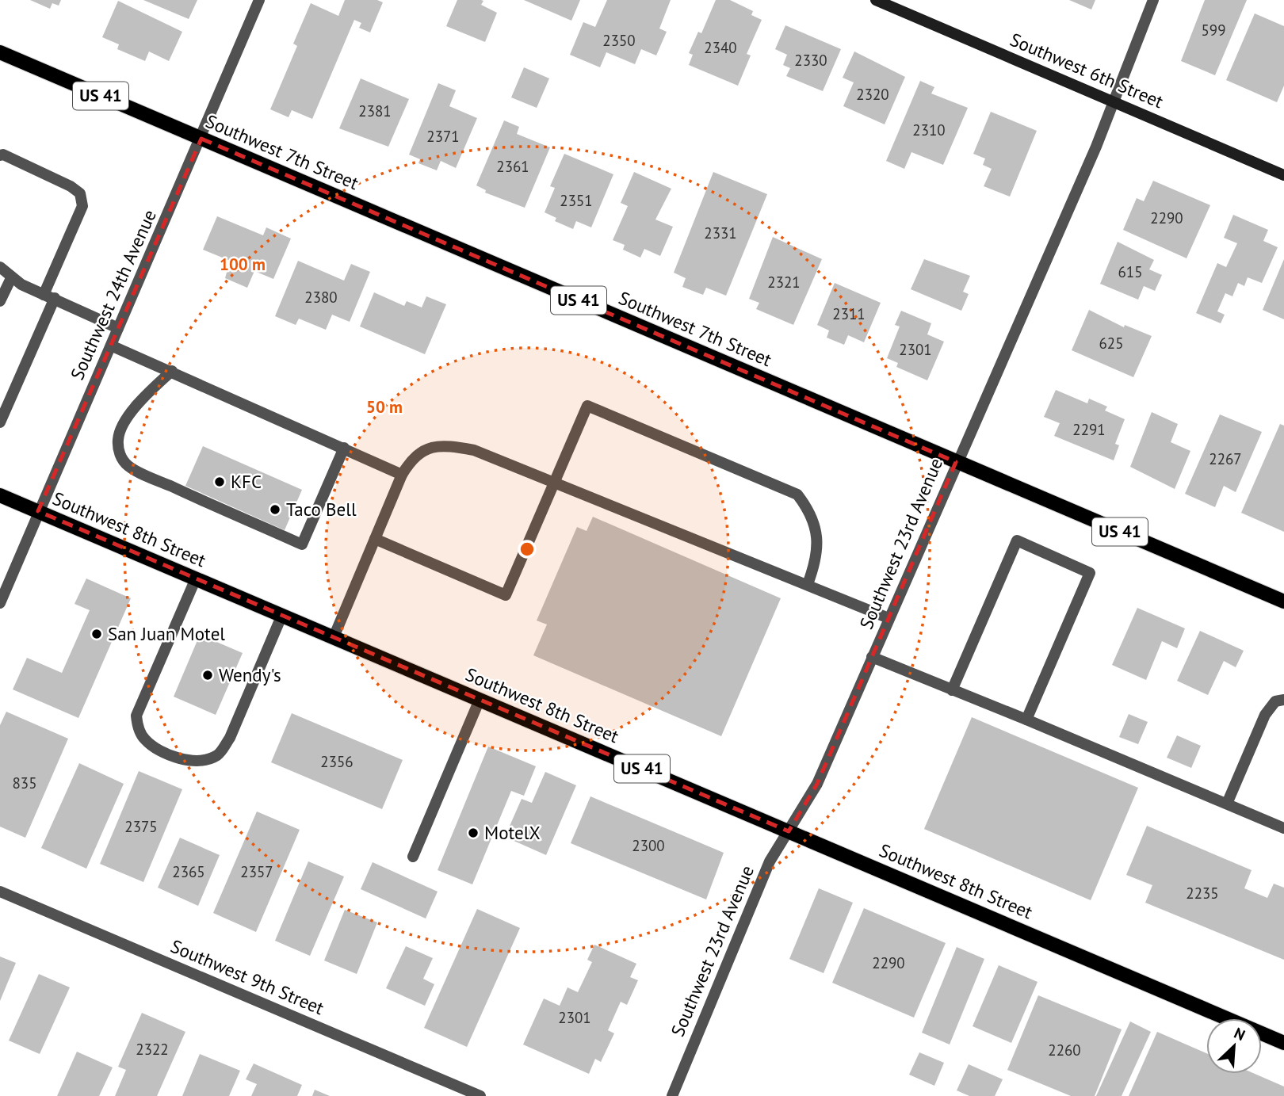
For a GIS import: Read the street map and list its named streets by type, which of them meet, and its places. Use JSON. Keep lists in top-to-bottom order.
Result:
{
  "streets": {
    "main road": ["US 41", "Southwest 7th Street", "Southwest 8th Street"],
    "street": [
      "Southwest 6th Street",
      "Southwest 24th Avenue",
      "Southwest 23rd Avenue",
      "Southwest 9th Street"
    ]
  },
  "crossings": [
    ["Southwest 6th Street", "Southwest 23rd Avenue"],
    ["Southwest 7th Street", "Southwest 24th Avenue"],
    ["Southwest 7th Street", "Southwest 23rd Avenue"],
    ["Southwest 24th Avenue", "Southwest 8th Street"],
    ["Southwest 8th Street", "Southwest 23rd Avenue"]
  ],
  "places": [
    "KFC",
    "Taco Bell",
    "San Juan Motel",
    "Wendy's",
    "MotelX"
  ],
  "house_numbers": [
    "599",
    "2350",
    "2340",
    "2330",
    "2320",
    "2381",
    "2310",
    "2371",
    "2361",
    "2351",
    "2290",
    "2331",
    "615",
    "2321",
    "2380",
    "2311",
    "625",
    "2301",
    "2291",
    "2267",
    "2356",
    "835",
    "2375",
    "2300",
    "2365",
    "2357",
    "2235",
    "2290",
    "2301",
    "2322",
    "2260"
  ],
  "north": "top right",
  "rings": ["100 m", "50 m"]
}
